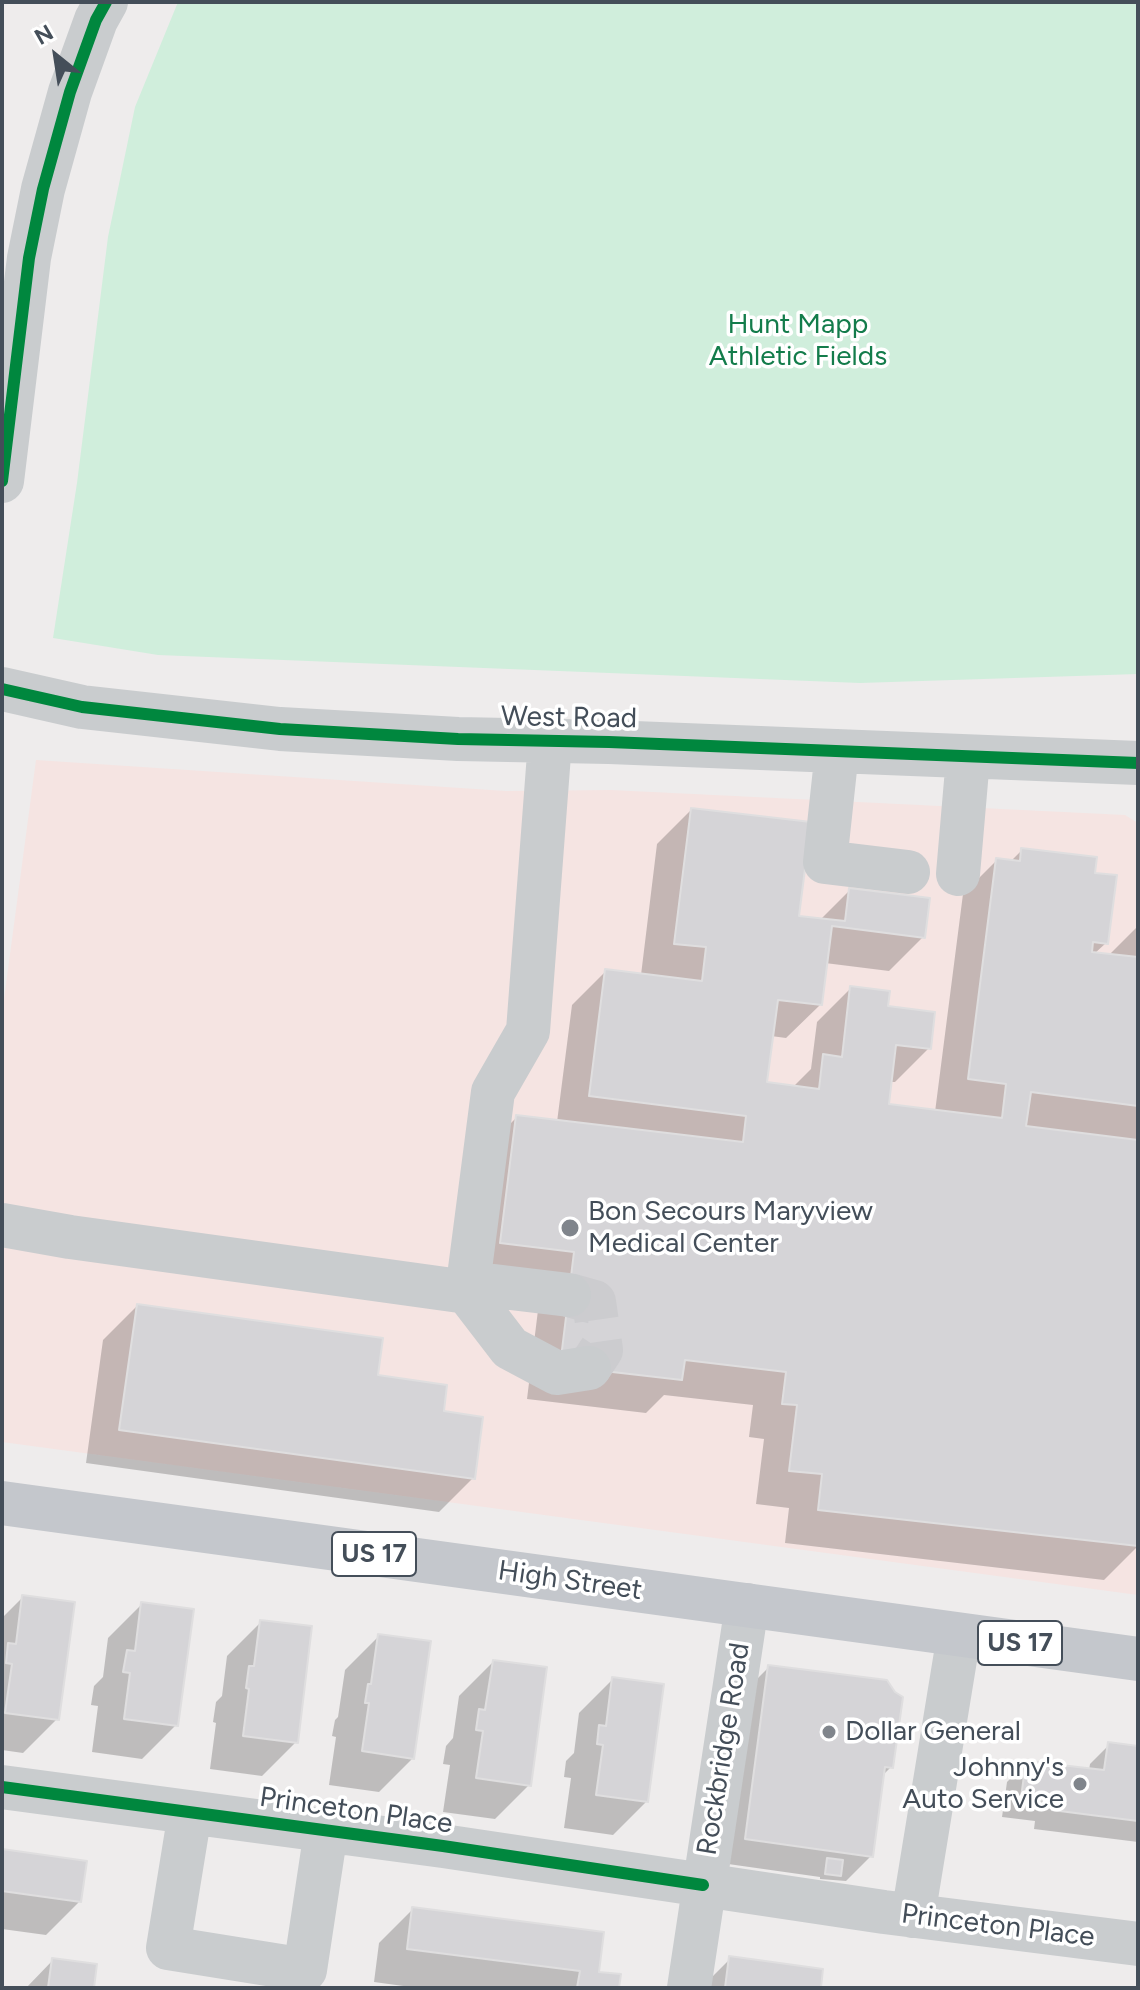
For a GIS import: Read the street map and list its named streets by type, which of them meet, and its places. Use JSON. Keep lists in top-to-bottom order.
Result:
{
  "streets": {
    "main road": ["US 17", "High Street"],
    "street": ["West Road", "Rockbridge Road", "Princeton Place"]
  },
  "crossings": [
    ["High Street", "Rockbridge Road"],
    ["Rockbridge Road", "Princeton Place"]
  ],
  "parks": ["Hunt Mapp Athletic Fields"],
  "places": ["Bon Secours Maryview Medical Center", "Dollar General", "Johnny's Auto Service"],
  "north": "top left"
}
